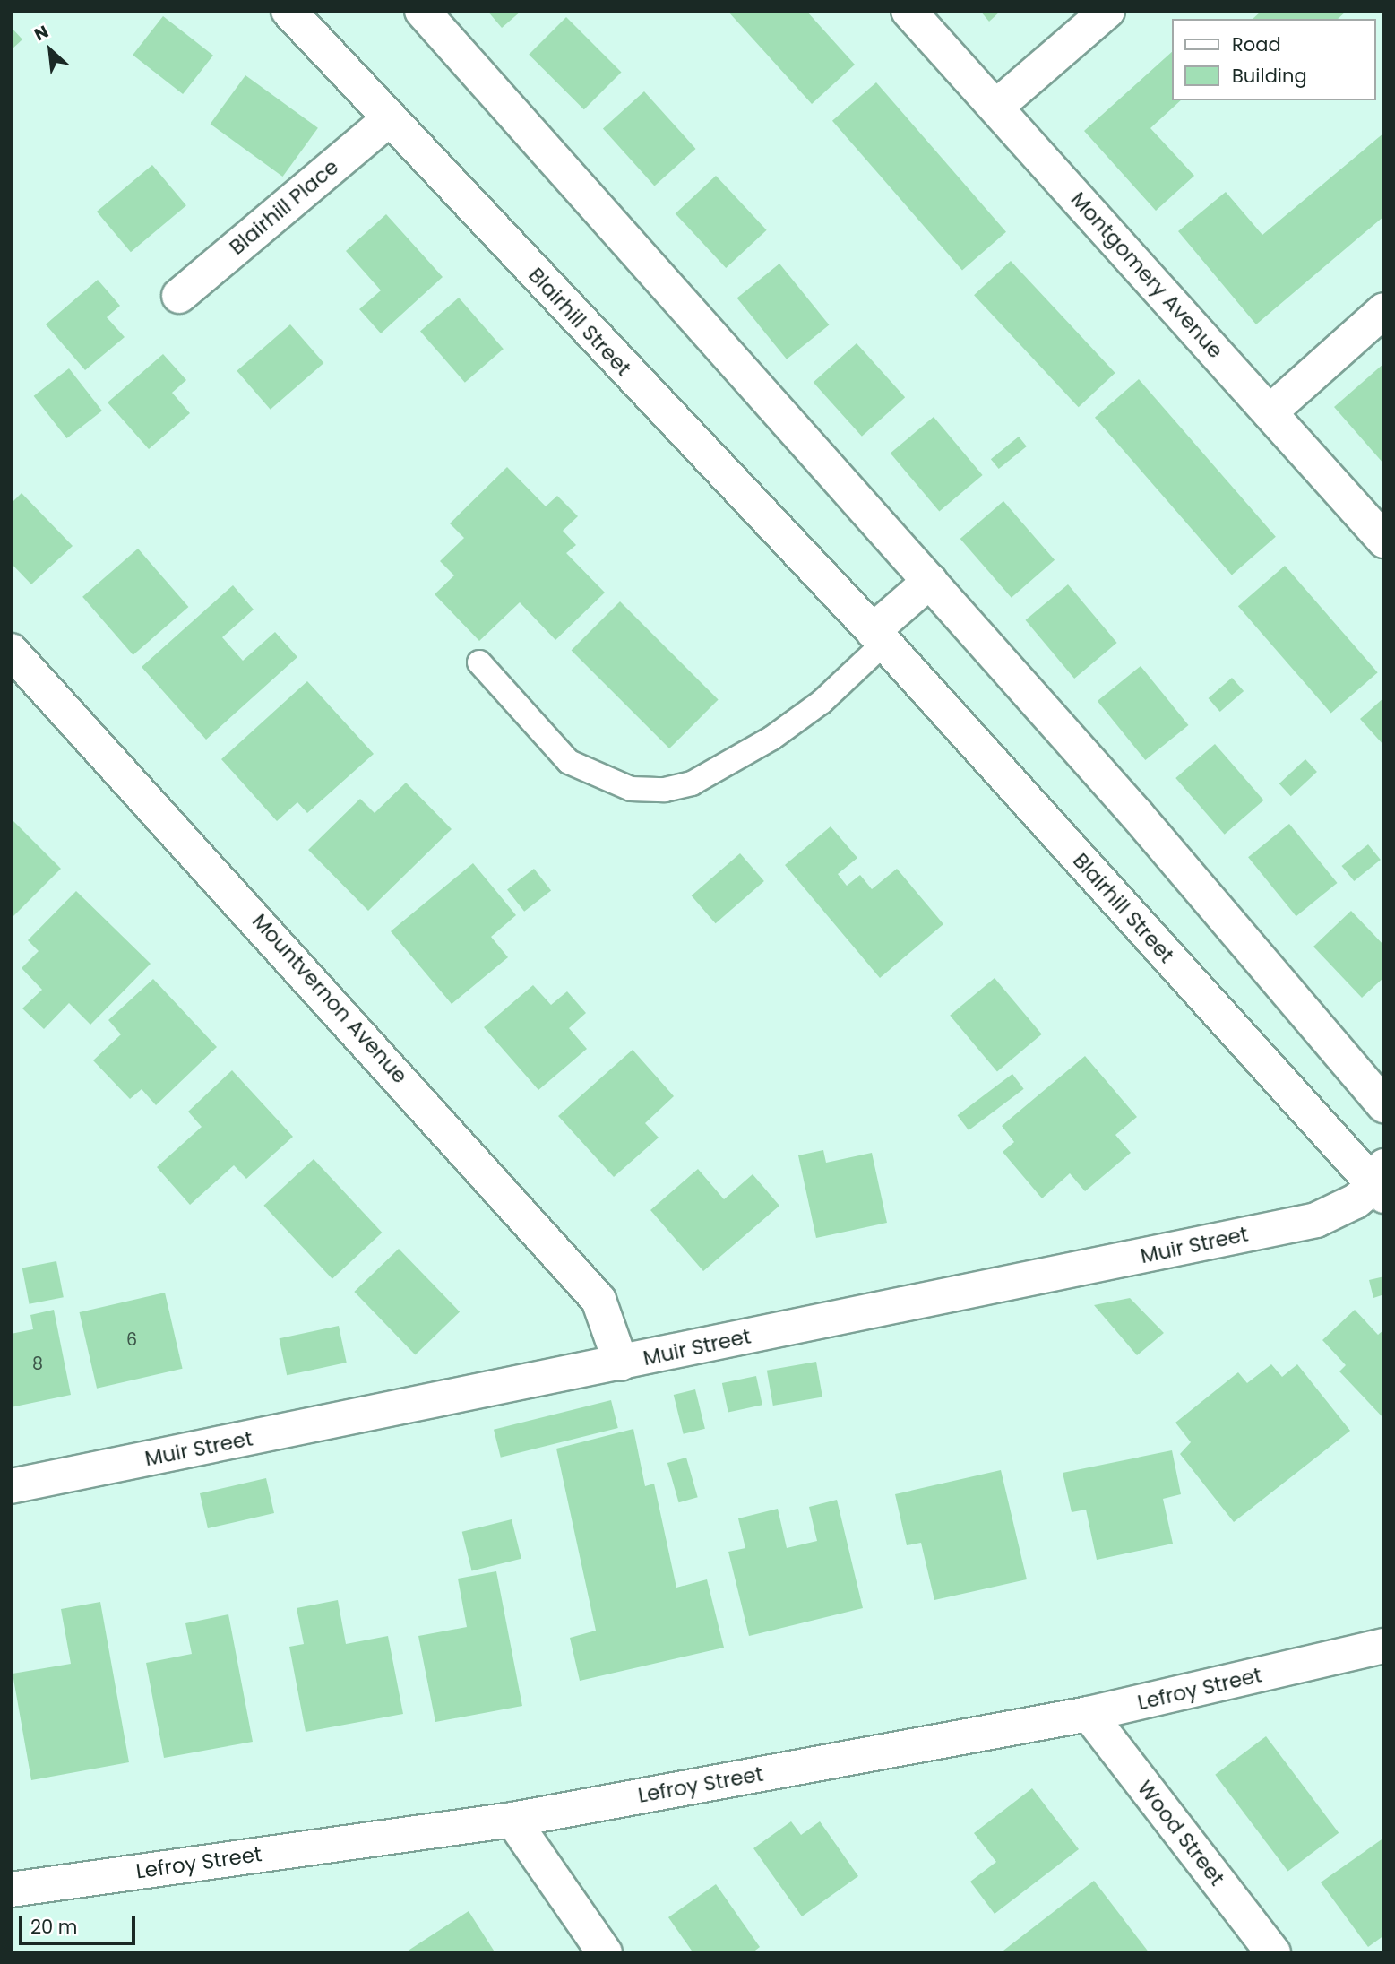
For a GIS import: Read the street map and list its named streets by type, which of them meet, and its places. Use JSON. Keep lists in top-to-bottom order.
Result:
{
  "streets": {
    "street": [
      "Blairhill Place",
      "Montgomery Avenue",
      "Blairhill Street",
      "Mountvernon Avenue",
      "Muir Street",
      "Lefroy Street",
      "Wood Street"
    ]
  },
  "crossings": [
    ["Blairhill Place", "Blairhill Street"],
    ["Blairhill Street", "Muir Street"],
    ["Mountvernon Avenue", "Muir Street"],
    ["Lefroy Street", "Wood Street"]
  ],
  "house_numbers": ["6", "8"],
  "legend": ["Road", "Building"],
  "scale_bar": "20 m",
  "north": "top left"
}
